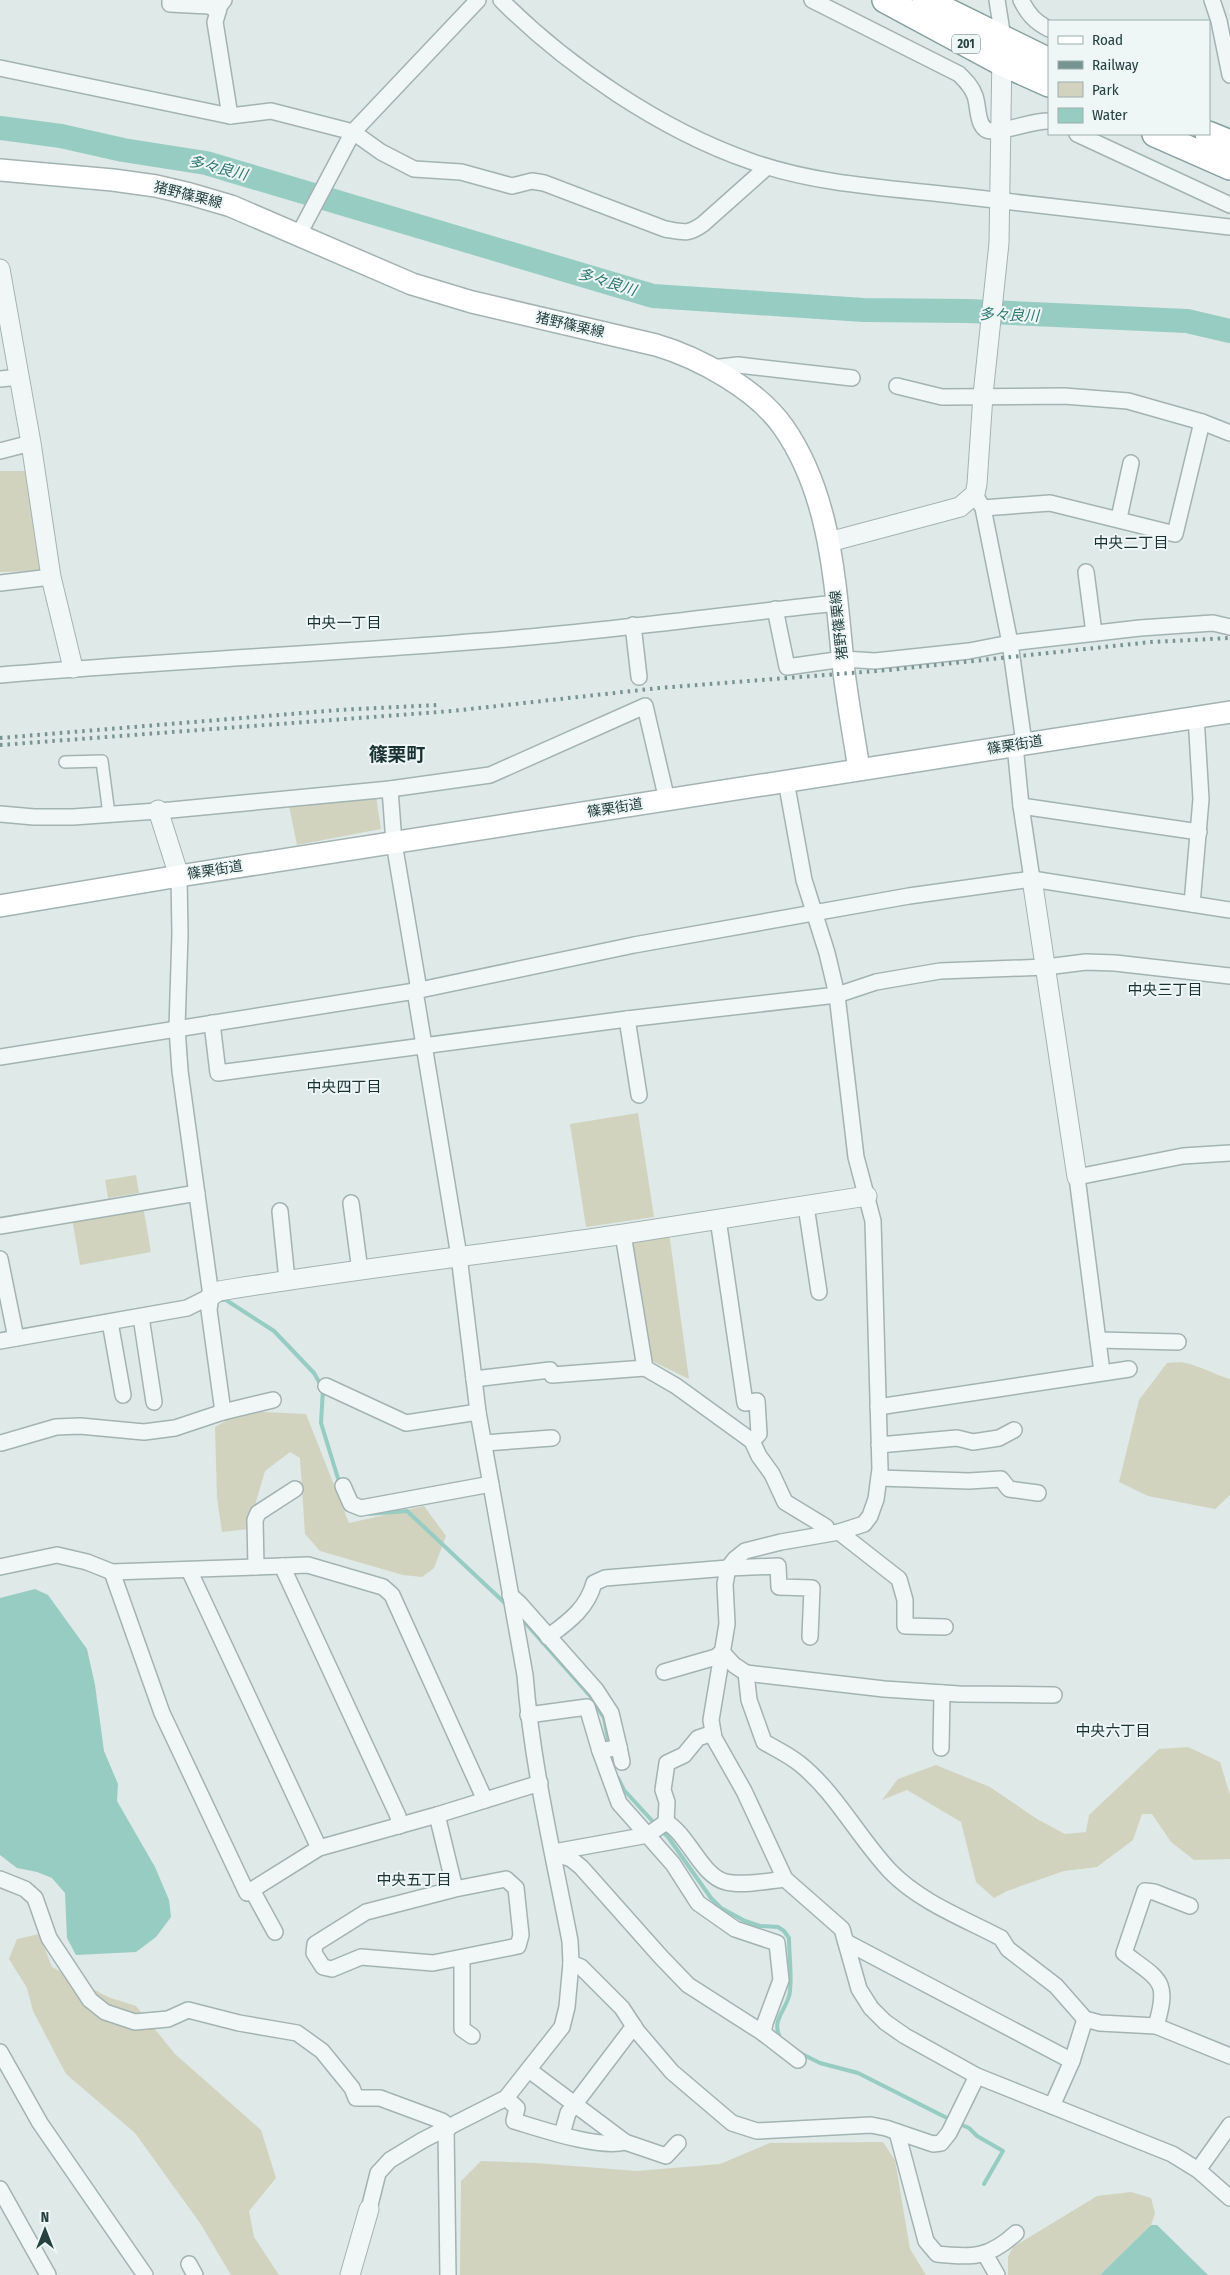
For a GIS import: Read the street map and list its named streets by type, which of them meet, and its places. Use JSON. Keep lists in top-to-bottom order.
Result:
{
  "streets": {
    "highway": ["201"],
    "main road": ["猪野篠栗線", "篠栗街道"]
  },
  "crossings": [
    ["猪野篠栗線", "篠栗街道"]
  ],
  "districts": [
    "中央二丁目",
    "中央一丁目",
    "篠栗町",
    "中央三丁目",
    "中央四丁目",
    "中央六丁目",
    "中央五丁目"
  ],
  "water": ["多々良川"],
  "legend": [
    "Road",
    "Railway",
    "Park",
    "Water"
  ],
  "north": "top"
}
